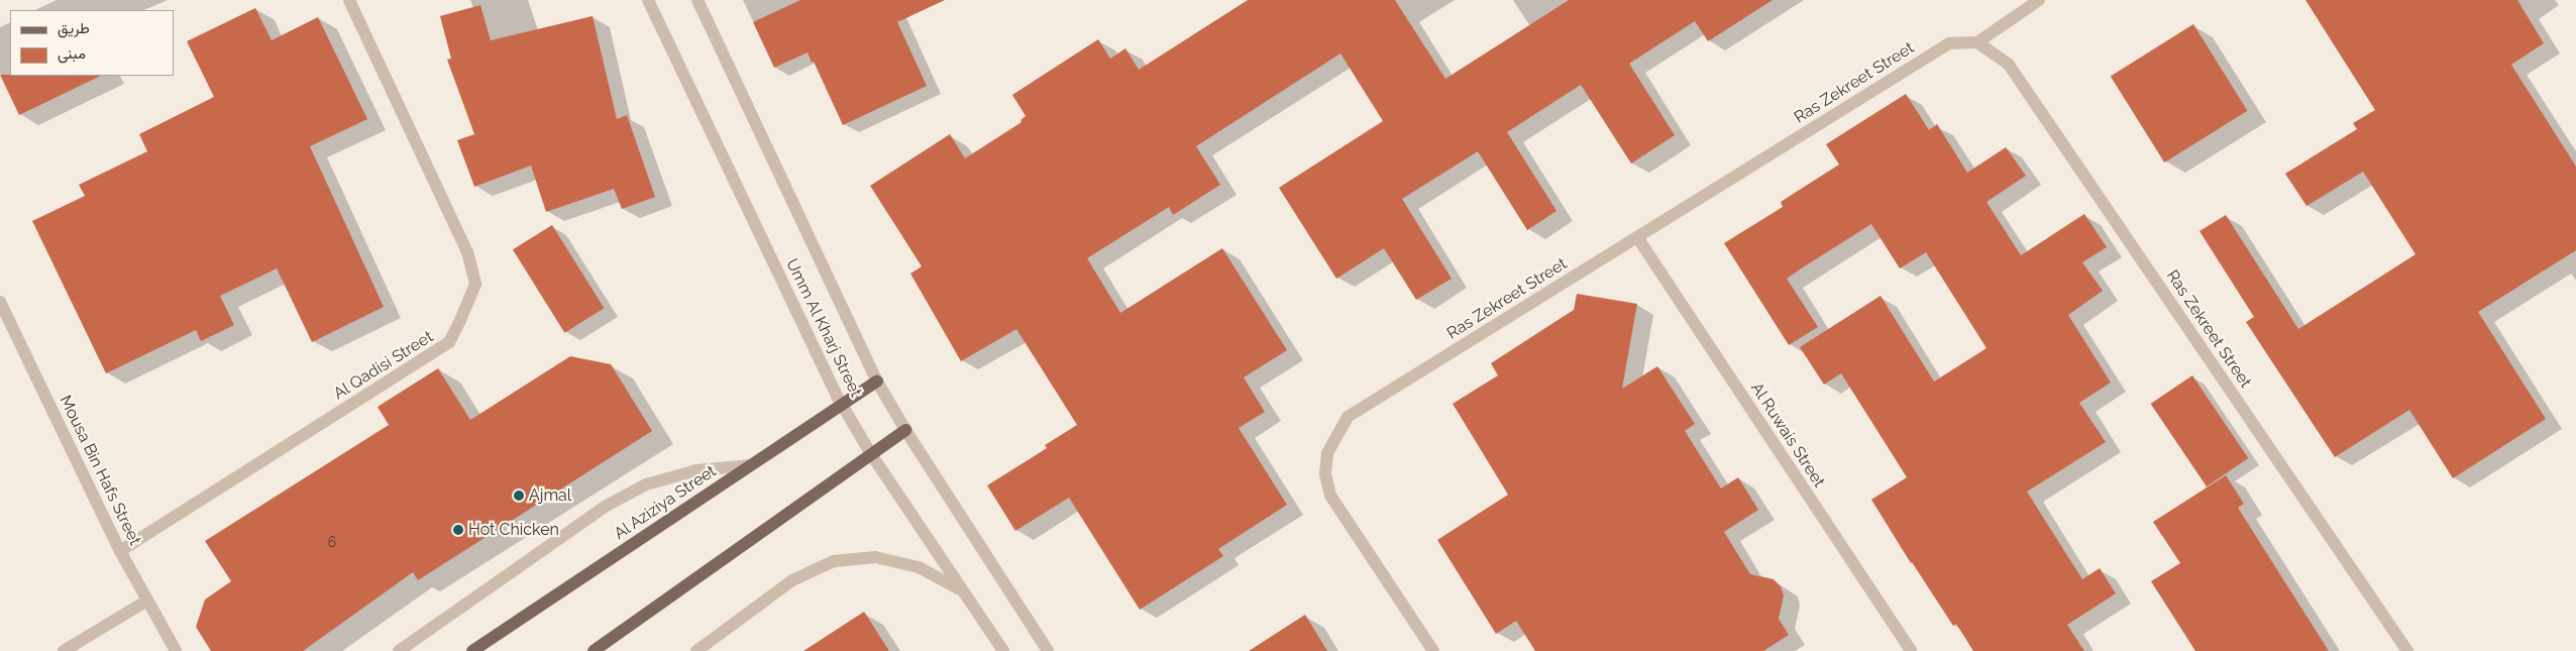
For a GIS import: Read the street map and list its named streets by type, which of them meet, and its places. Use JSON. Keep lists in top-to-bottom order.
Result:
{
  "streets": {
    "main road": ["Al Aziziya Street"],
    "street": [
      "Ras Zekreet Street",
      "Umm Al Kharj Street",
      "Al Qadisi Street",
      "Al Ruwais Street",
      "Mousa Bin Hafs Street"
    ]
  },
  "crossings": [
    ["Ras Zekreet Street", "Al Ruwais Street"],
    ["Umm Al Kharj Street", "Al Aziziya Street"],
    ["Al Qadisi Street", "Mousa Bin Hafs Street"]
  ],
  "places": ["Ajmal", "Hot Chicken"],
  "house_numbers": ["6"],
  "legend": ["طريق", "مبنى"]
}
